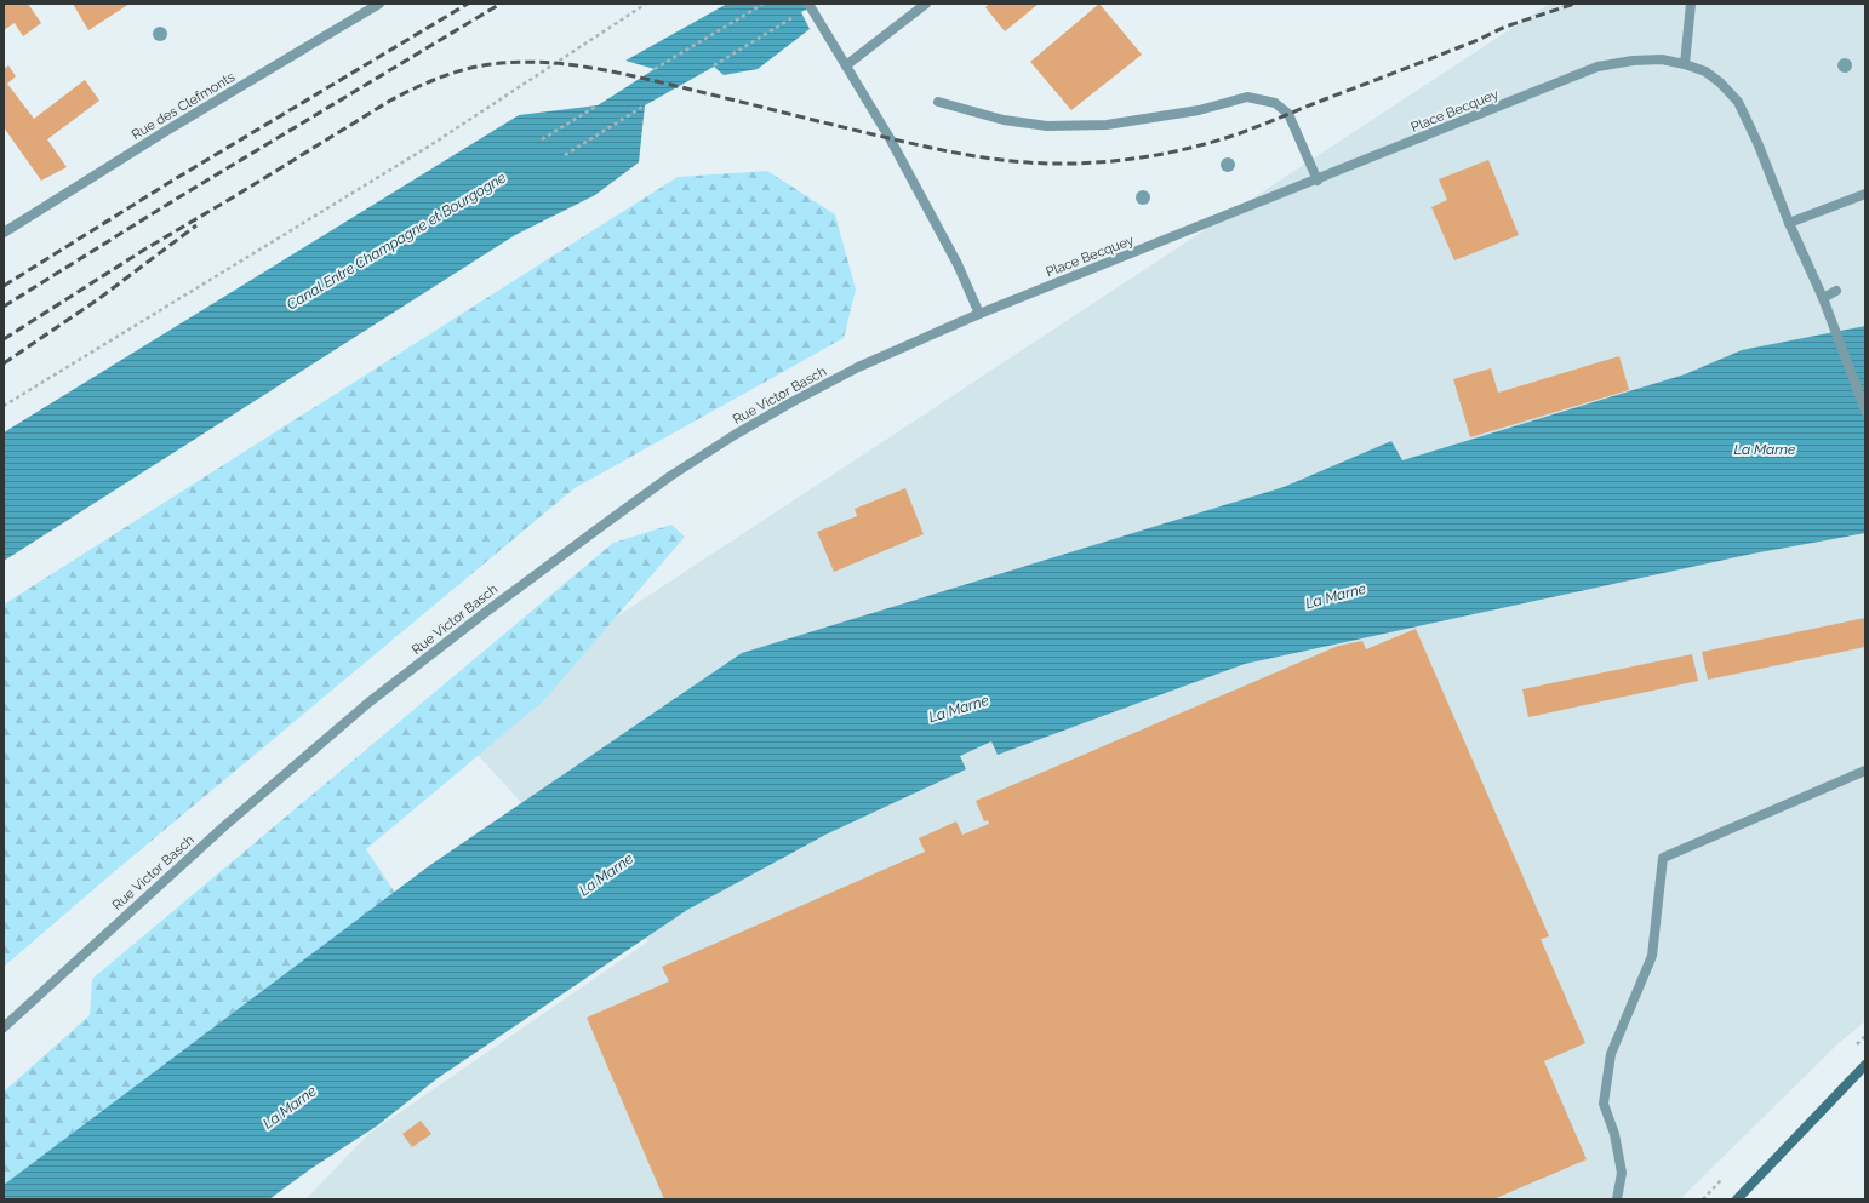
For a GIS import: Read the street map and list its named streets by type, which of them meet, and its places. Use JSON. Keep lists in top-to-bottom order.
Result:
{
  "streets": {
    "street": ["Rue des Clefmonts", "Place Becquey", "Rue Victor Basch"]
  },
  "crossings": [
    ["Place Becquey", "Rue Victor Basch"]
  ],
  "water": ["Canal Entre Champagne et Bourgogne", "La Marne"]
}
